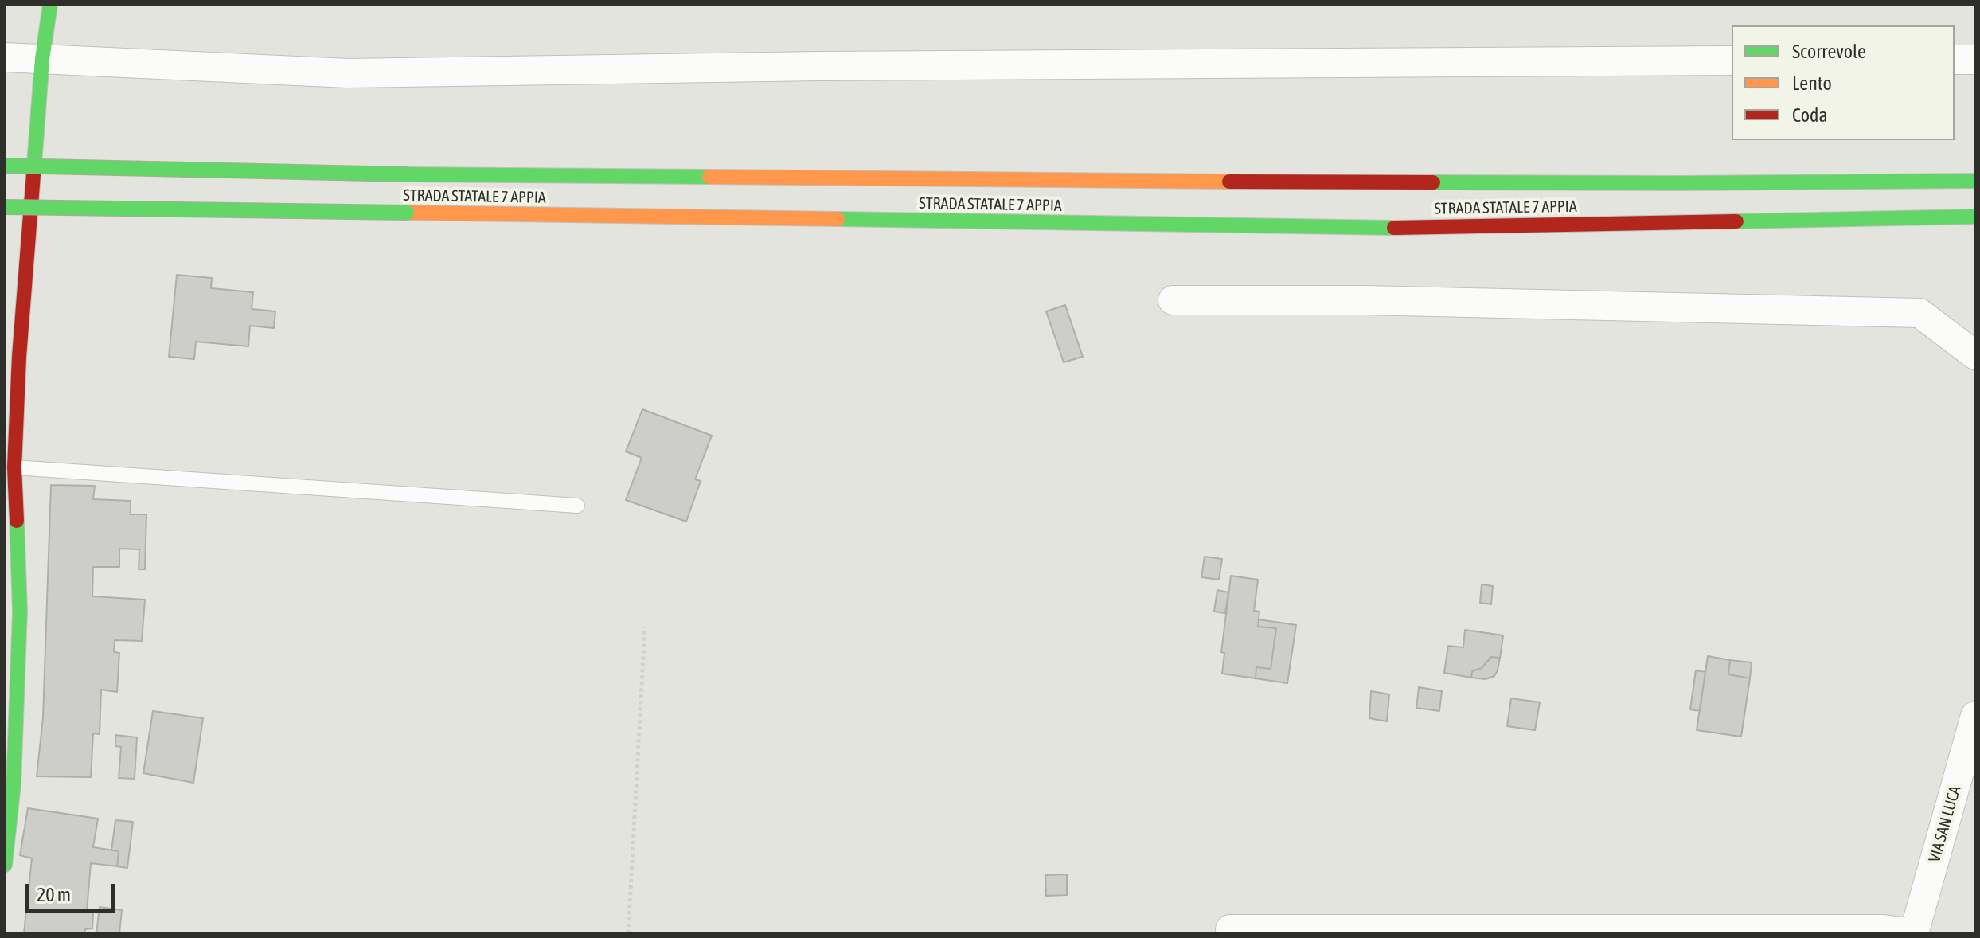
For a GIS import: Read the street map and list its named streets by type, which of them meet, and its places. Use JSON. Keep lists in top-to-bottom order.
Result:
{
  "streets": {
    "main road": ["STRADA STATALE 7 APPIA"],
    "street": ["VIA SAN LUCA"]
  },
  "legend": ["Scorrevole", "Lento", "Coda"],
  "scale_bar": "20 m"
}
